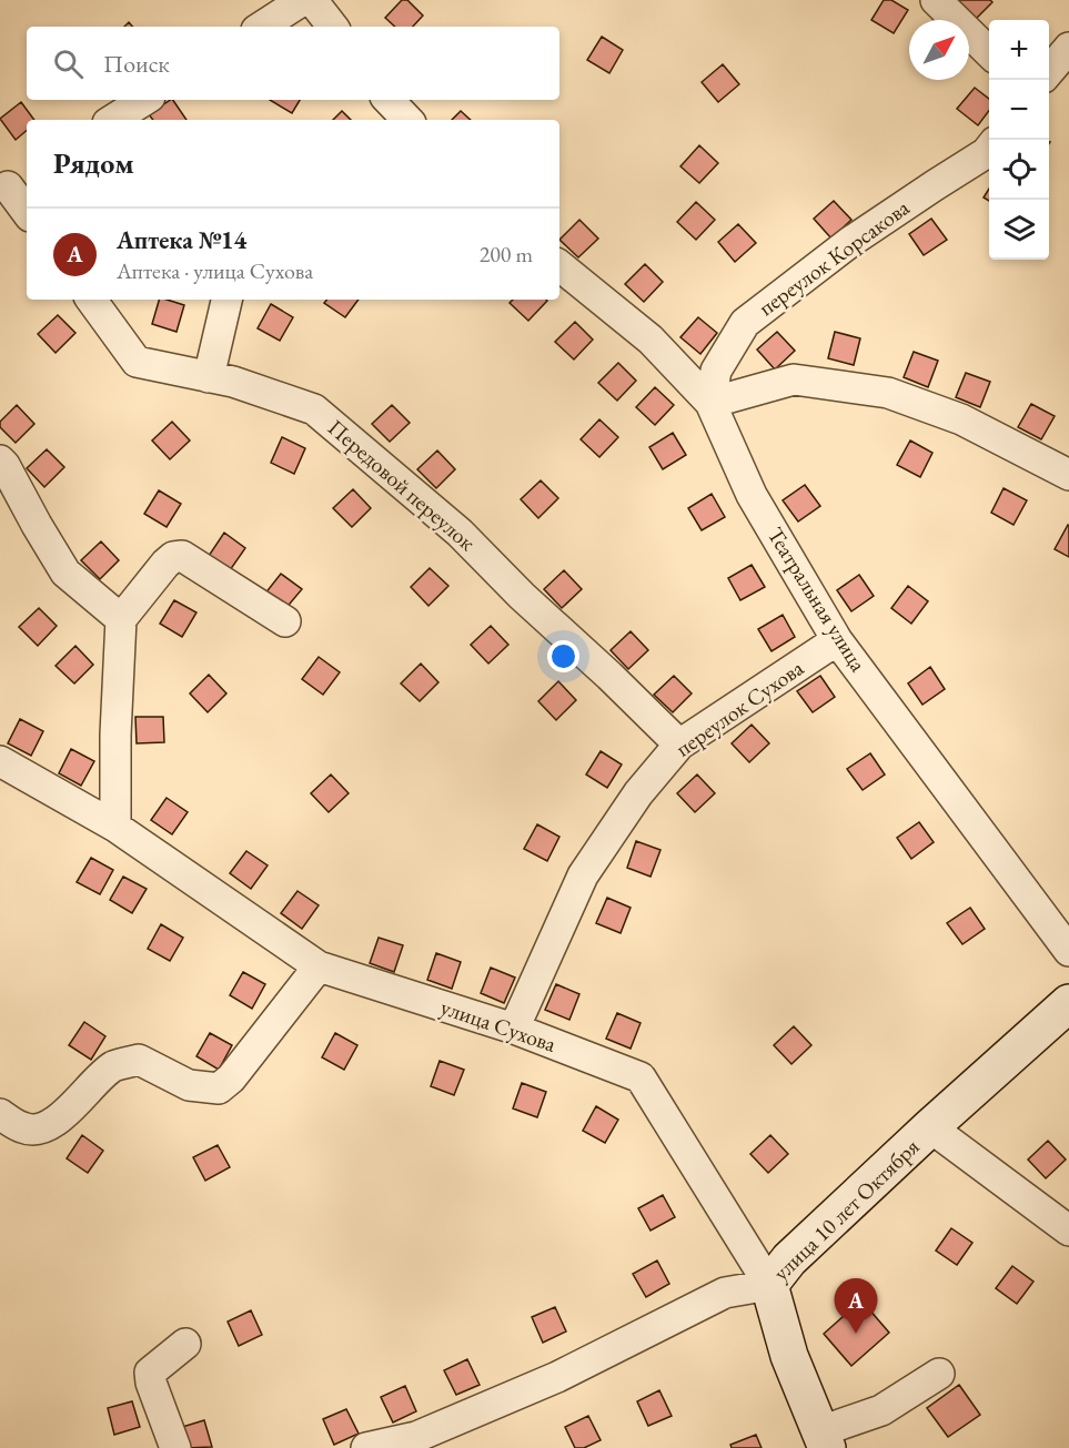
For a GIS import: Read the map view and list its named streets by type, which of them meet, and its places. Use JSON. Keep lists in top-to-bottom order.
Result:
{
  "streets": {
    "street": [
      "переулок Корсакова",
      "Передовой переулок",
      "Театральная улица",
      "переулок Сухова",
      "улица Сухова",
      "улица 10 лет Октября"
    ]
  },
  "crossings": [
    ["переулок Корсакова", "Театральная улица"],
    ["Передовой переулок", "переулок Сухова"],
    ["Театральная улица", "переулок Сухова"],
    ["переулок Сухова", "улица Сухова"],
    ["улица Сухова", "улица 10 лет Октября"]
  ],
  "north": "top right",
  "page": {
    "map_buttons": ["+", "−"],
    "search": "Поиск",
    "heading": "Рядом",
    "list": [
      {
        "mark": "A",
        "name": "Аптека №14",
        "note": "Аптека · улица Сухова",
        "value": "200 m"
      }
    ],
    "pins": "A"
  }
}
